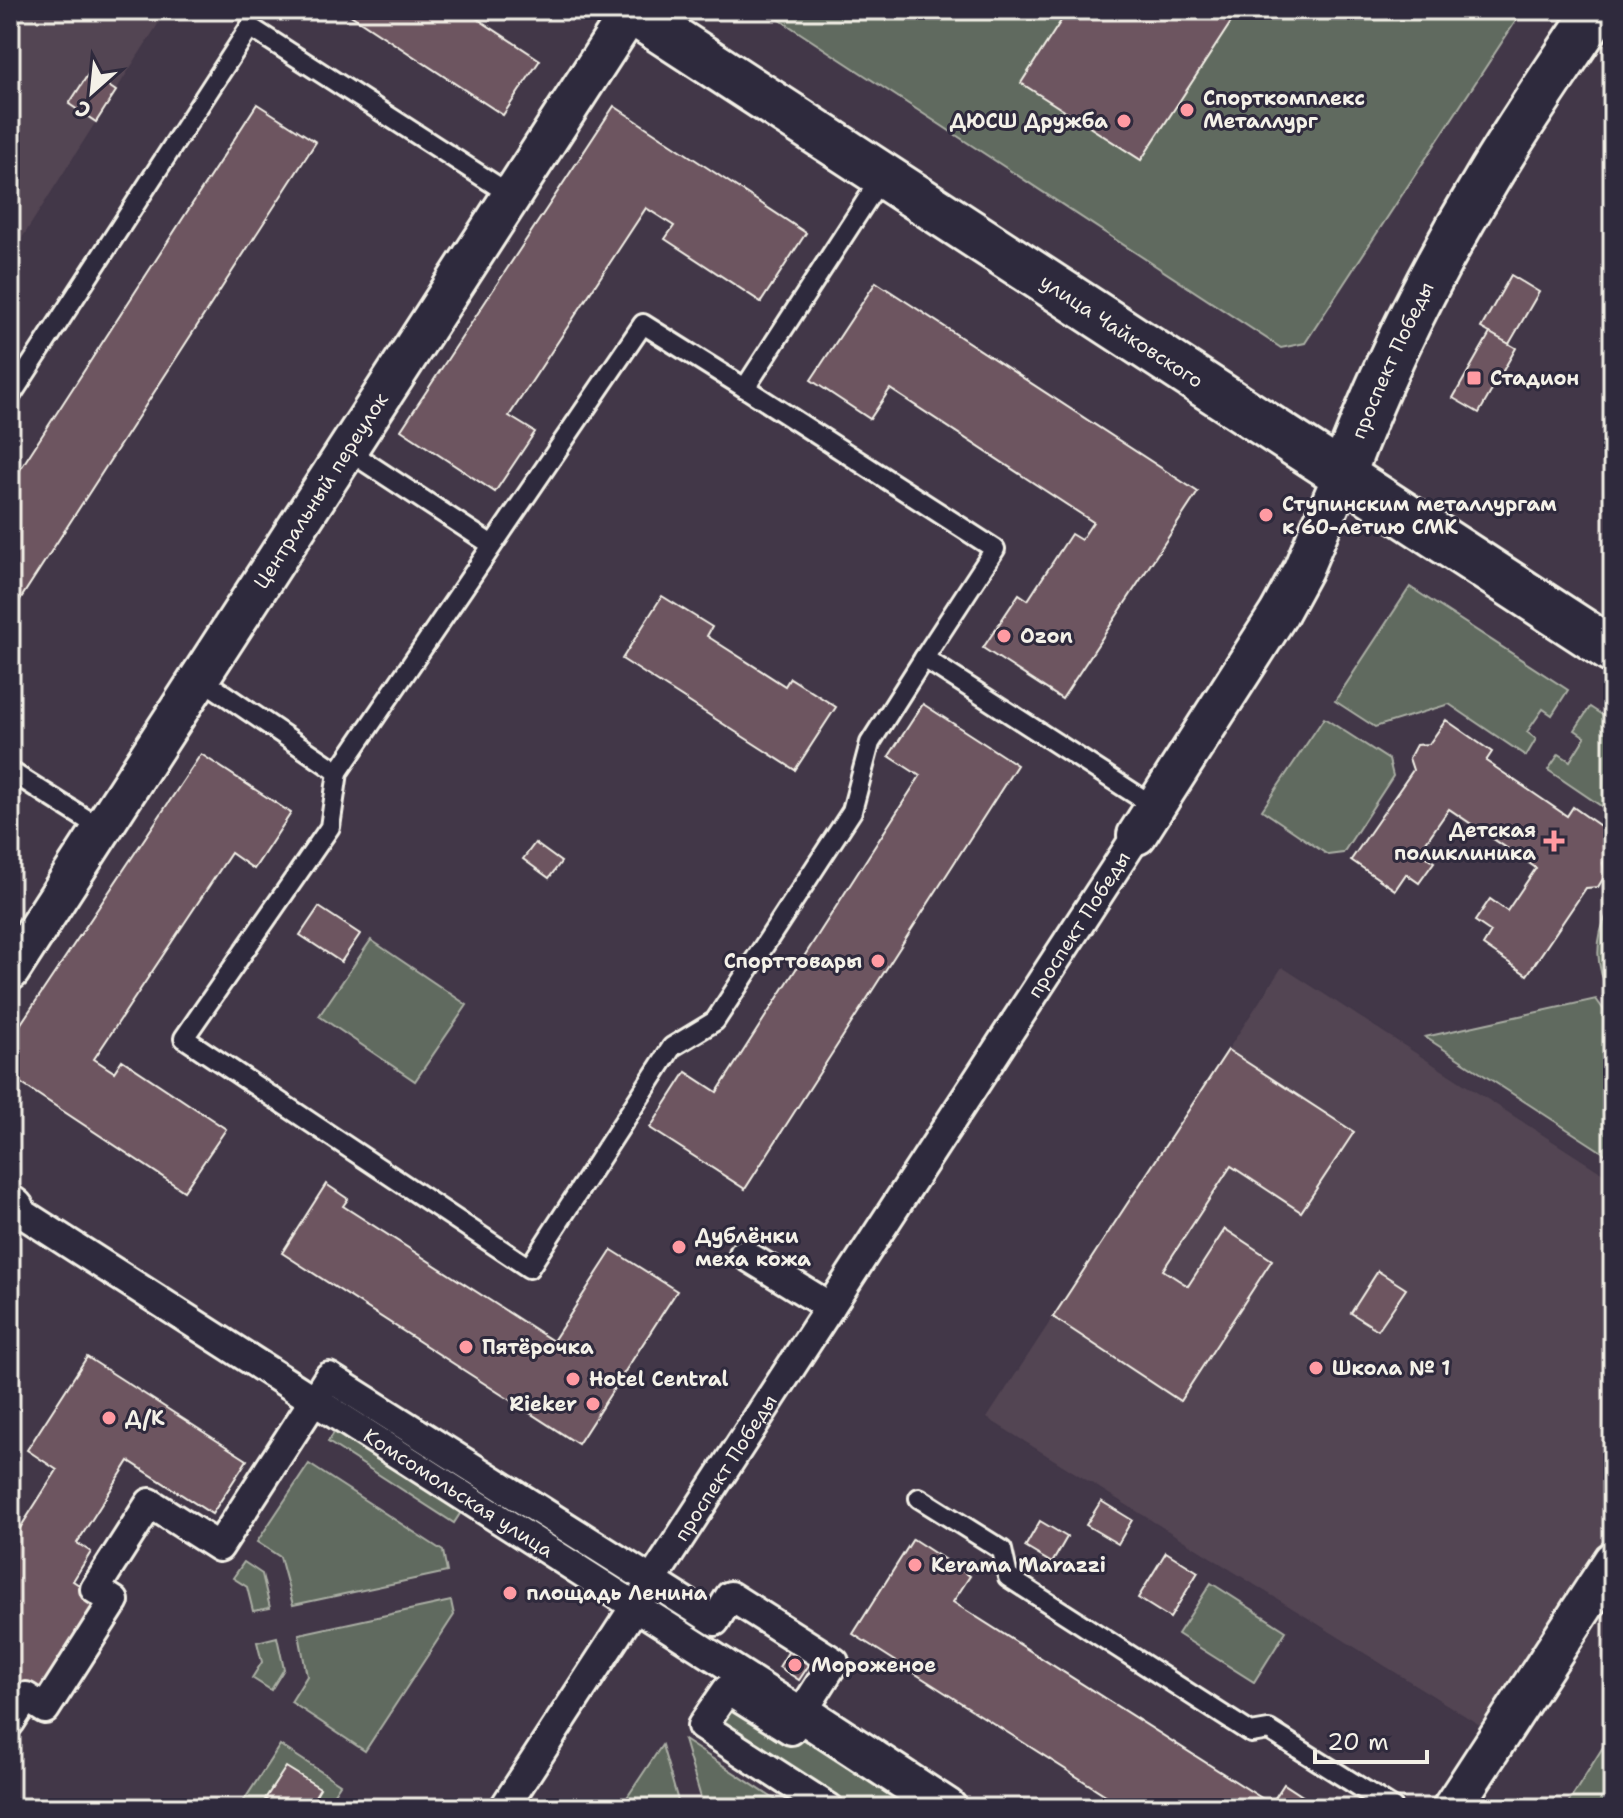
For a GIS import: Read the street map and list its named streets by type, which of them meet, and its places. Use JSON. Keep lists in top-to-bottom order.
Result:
{
  "streets": {
    "main road": ["улица Чайковского", "проспект Победы"],
    "street": ["Центральный переулок", "Комсомольская улица"]
  },
  "crossings": [
    ["улица Чайковского", "проспект Победы"],
    ["улица Чайковского", "Центральный переулок"],
    ["проспект Победы", "Комсомольская улица"]
  ],
  "places": {
    "other": [
      "Спорткомплекс Металлург",
      "ДЮСШ Дружба",
      "Ступинским металлургам к 60-летию СМК",
      "Ozon",
      "Спорттовары",
      "Дублёнки меха кожа",
      "Пятёрочка",
      "Школа № 1",
      "Hotel Central",
      "Rieker",
      "Д/К",
      "Kerama Marazzi",
      "площадь Ленина",
      "Мороженое"
    ],
    "transit": ["Стадион"],
    "health": ["Детская поликлиника"]
  },
  "scale_bar": "20 m",
  "north": "bottom left"
}
